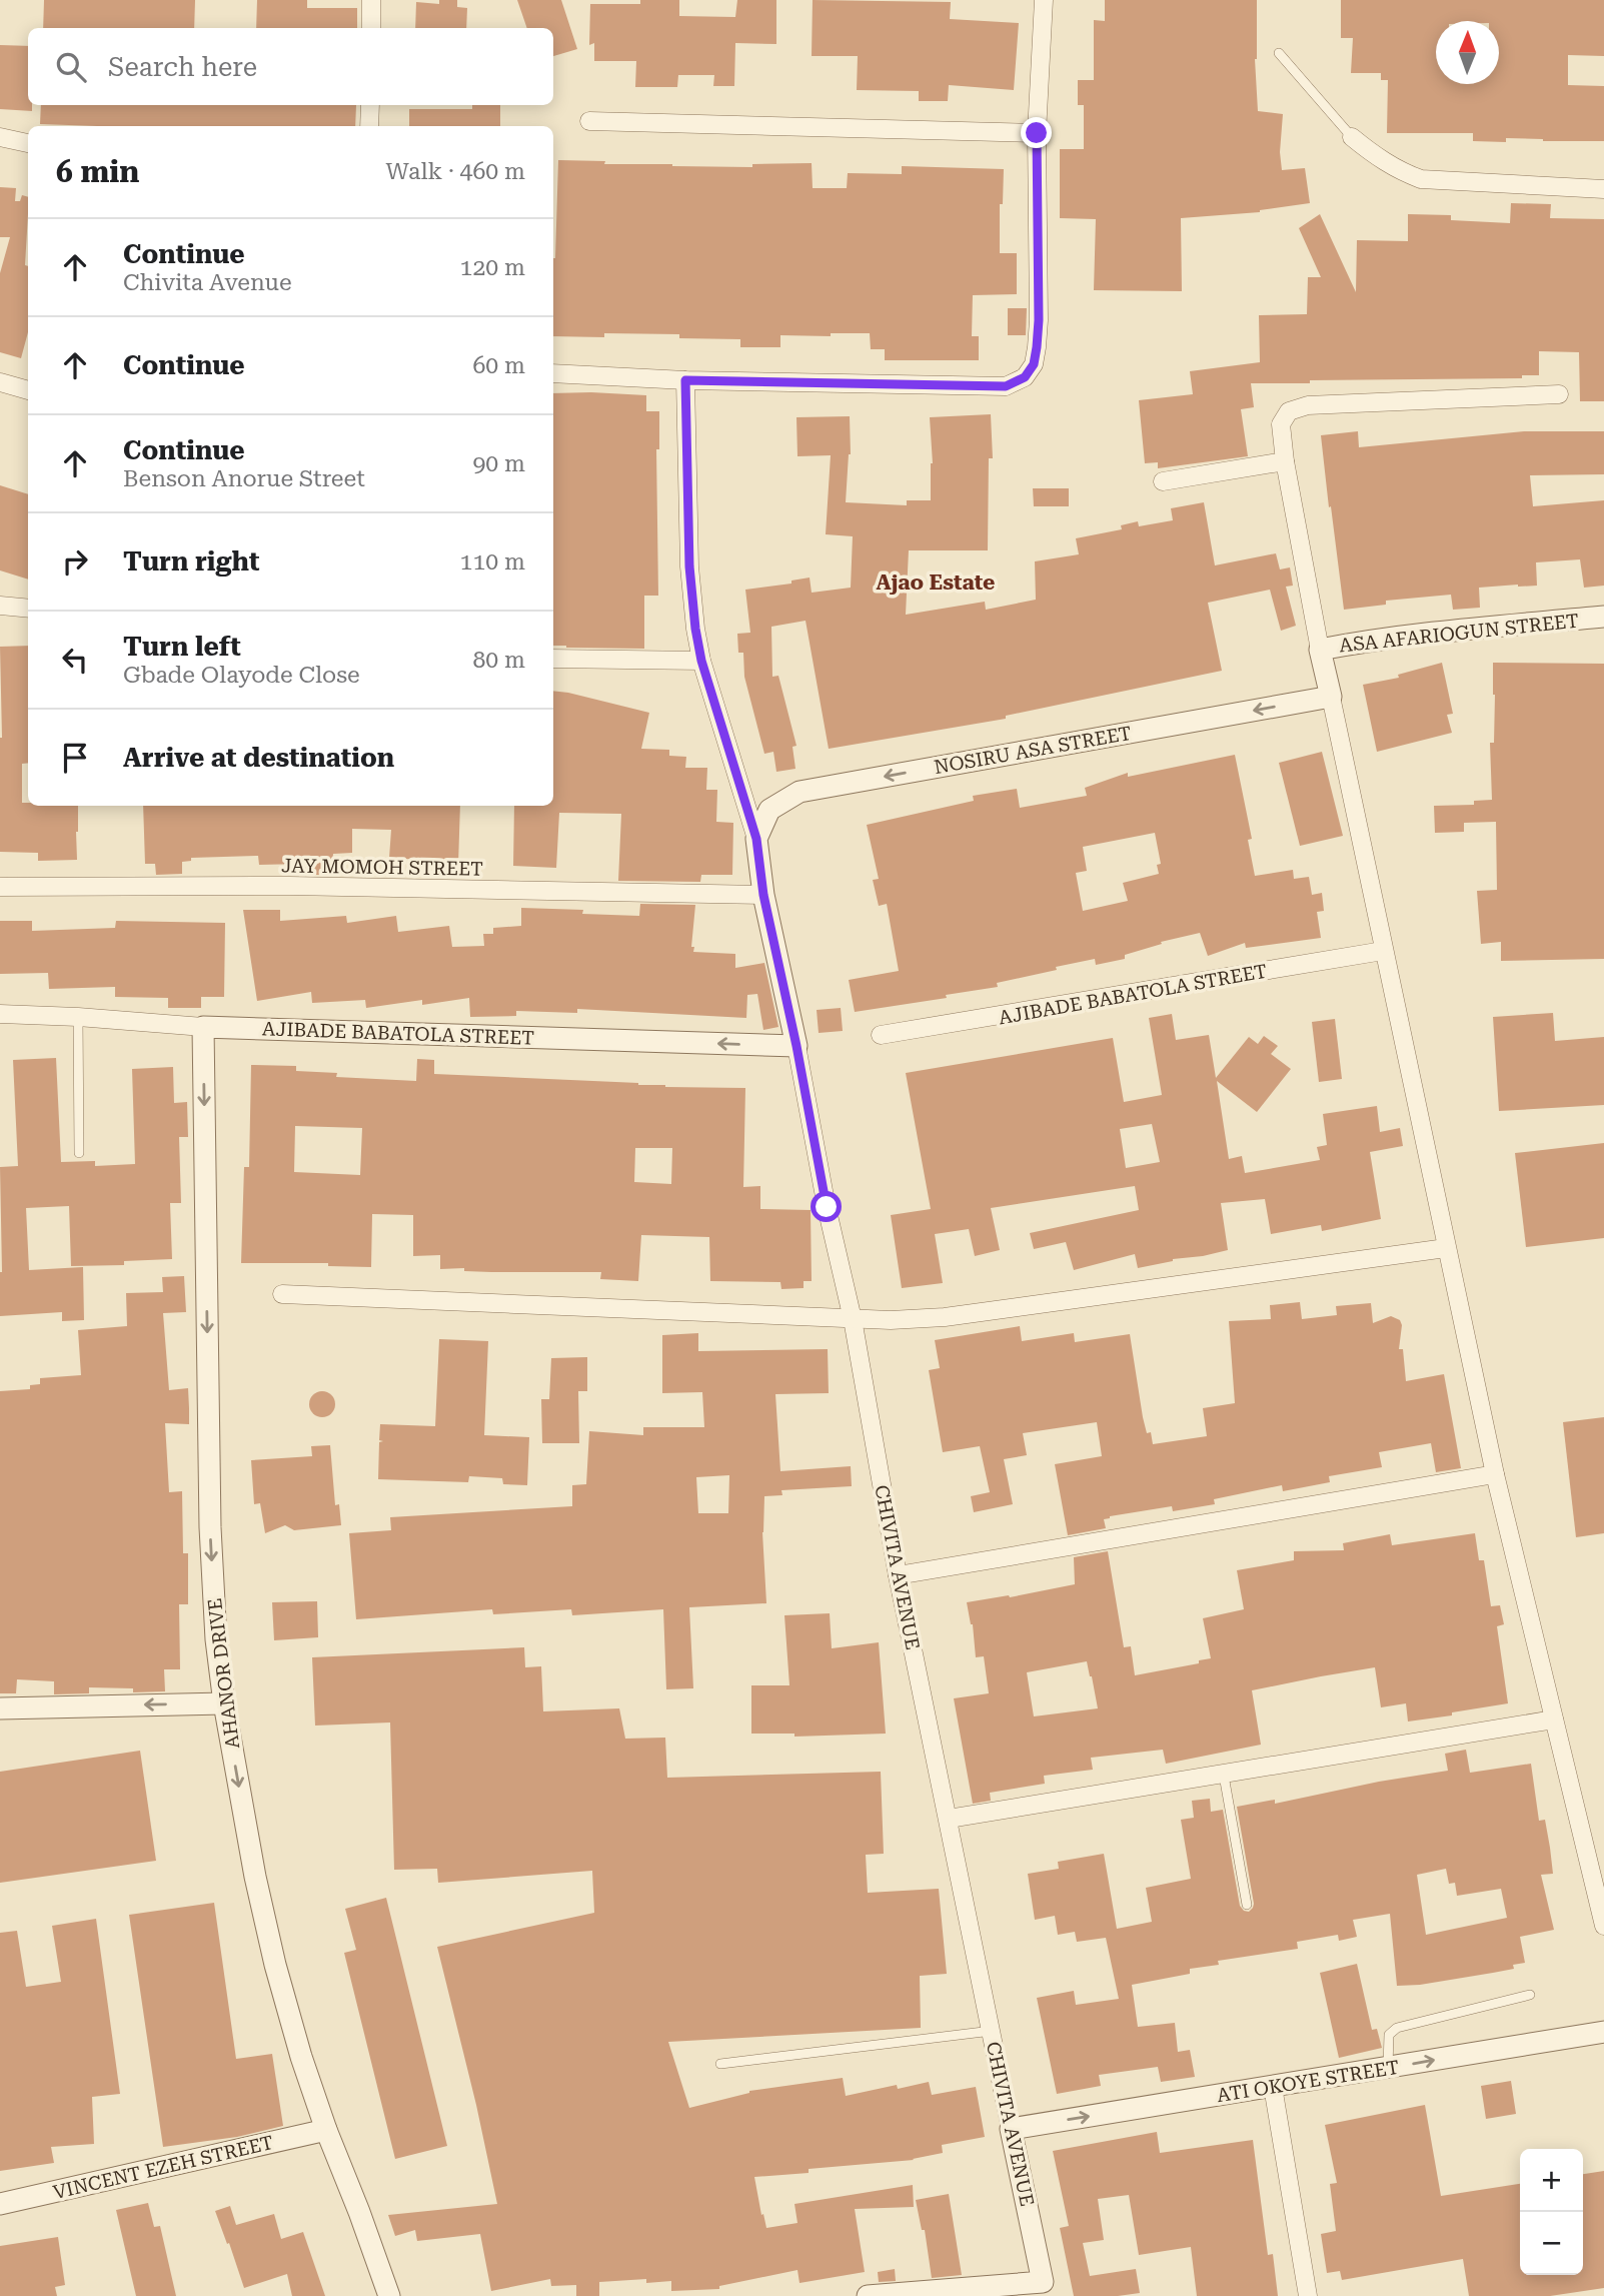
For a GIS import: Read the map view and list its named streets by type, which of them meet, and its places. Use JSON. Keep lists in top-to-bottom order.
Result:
{
  "streets": {
    "street": [
      "ASA AFARIOGUN STREET",
      "NOSIRU ASA STREET",
      "JAY MOMOH STREET",
      "AJIBADE BABATOLA STREET",
      "CHIVITA AVENUE",
      "AHANOR DRIVE",
      "ATI OKOYE STREET",
      "VINCENT EZEH STREET"
    ]
  },
  "crossings": [
    ["ASA AFARIOGUN STREET", "NOSIRU ASA STREET"],
    ["NOSIRU ASA STREET", "CHIVITA AVENUE"],
    ["JAY MOMOH STREET", "CHIVITA AVENUE"],
    ["AJIBADE BABATOLA STREET", "CHIVITA AVENUE"],
    ["AJIBADE BABATOLA STREET", "AHANOR DRIVE"],
    ["CHIVITA AVENUE", "ATI OKOYE STREET"],
    ["AHANOR DRIVE", "VINCENT EZEH STREET"]
  ],
  "one_way": [
    "NOSIRU ASA STREET",
    "AJIBADE BABATOLA STREET",
    "AHANOR DRIVE",
    "ATI OKOYE STREET"
  ],
  "districts": ["Ajao Estate"],
  "north": "top",
  "page": {
    "search": "Search here",
    "heading": ["6 min", "Walk · 460 m"],
    "list": [
      ["Continue", "Chivita Avenue", "120 m"],
      ["Continue", "60 m"],
      ["Continue", "Benson Anorue Street", "90 m"],
      ["Turn right", "110 m"],
      ["Turn left", "Gbade Olayode Close", "80 m"],
      "Arrive at destination"
    ],
    "map_buttons": ["+", "−"]
  }
}
